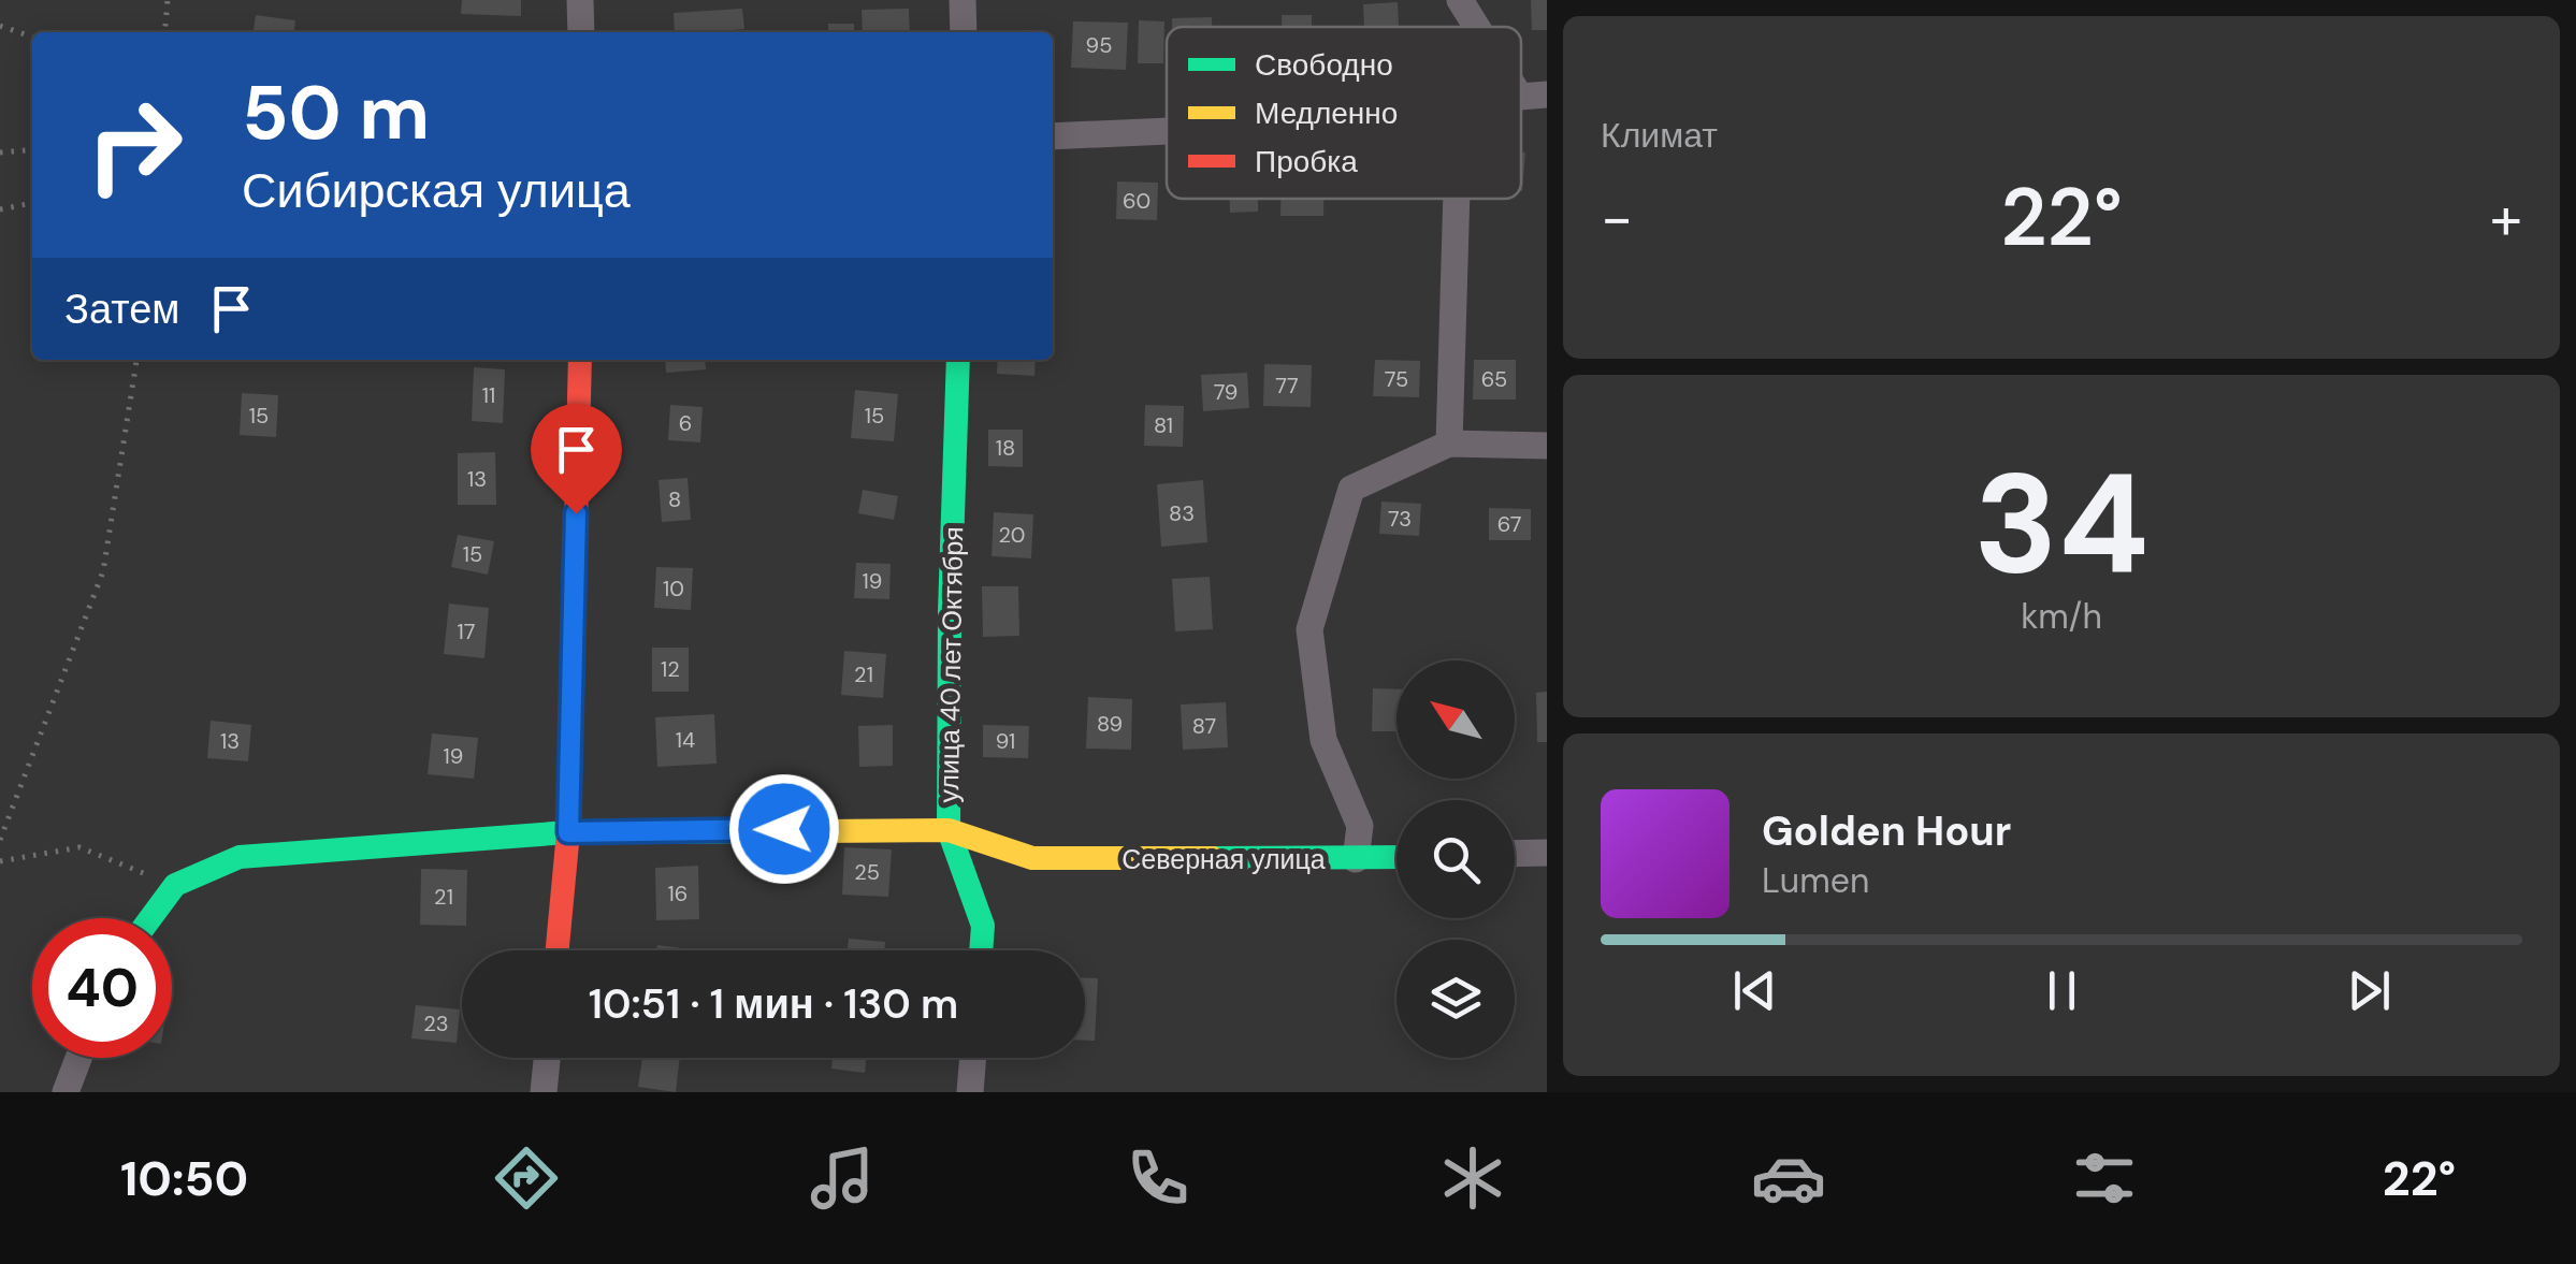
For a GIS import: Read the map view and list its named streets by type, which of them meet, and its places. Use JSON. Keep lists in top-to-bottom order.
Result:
{
  "streets": {
    "street": ["улица 40 лет Октября", "Северная улица"]
  },
  "crossings": [
    ["улица 40 лет Октября", "Северная улица"]
  ],
  "house_numbers": [
    "95",
    "60",
    "75",
    "65",
    "77",
    "79",
    "11",
    "15",
    "15",
    "6",
    "81",
    "18",
    "13",
    "8",
    "83",
    "73",
    "67",
    "20",
    "15",
    "19",
    "10",
    "17",
    "12",
    "21",
    "89",
    "87",
    "14",
    "13",
    "91",
    "19",
    "25",
    "16",
    "21",
    "23"
  ],
  "legend": ["Свободно", "Медленно", "Пробка"],
  "north": "top left",
  "page": {
    "tile": [
      "Климат",
      ["34", "km/h"]
    ],
    "turn": ["50 m", "Сибирская улица"],
    "heat": ["−", "22°", "+"],
    "then": "Затем",
    "song": ["Golden Hour", "Lumen"],
    "limit": "40",
    "trip": "10:51 · 1 мин · 130 m",
    "tabs": ["10:50", "22°"]
  }
}
